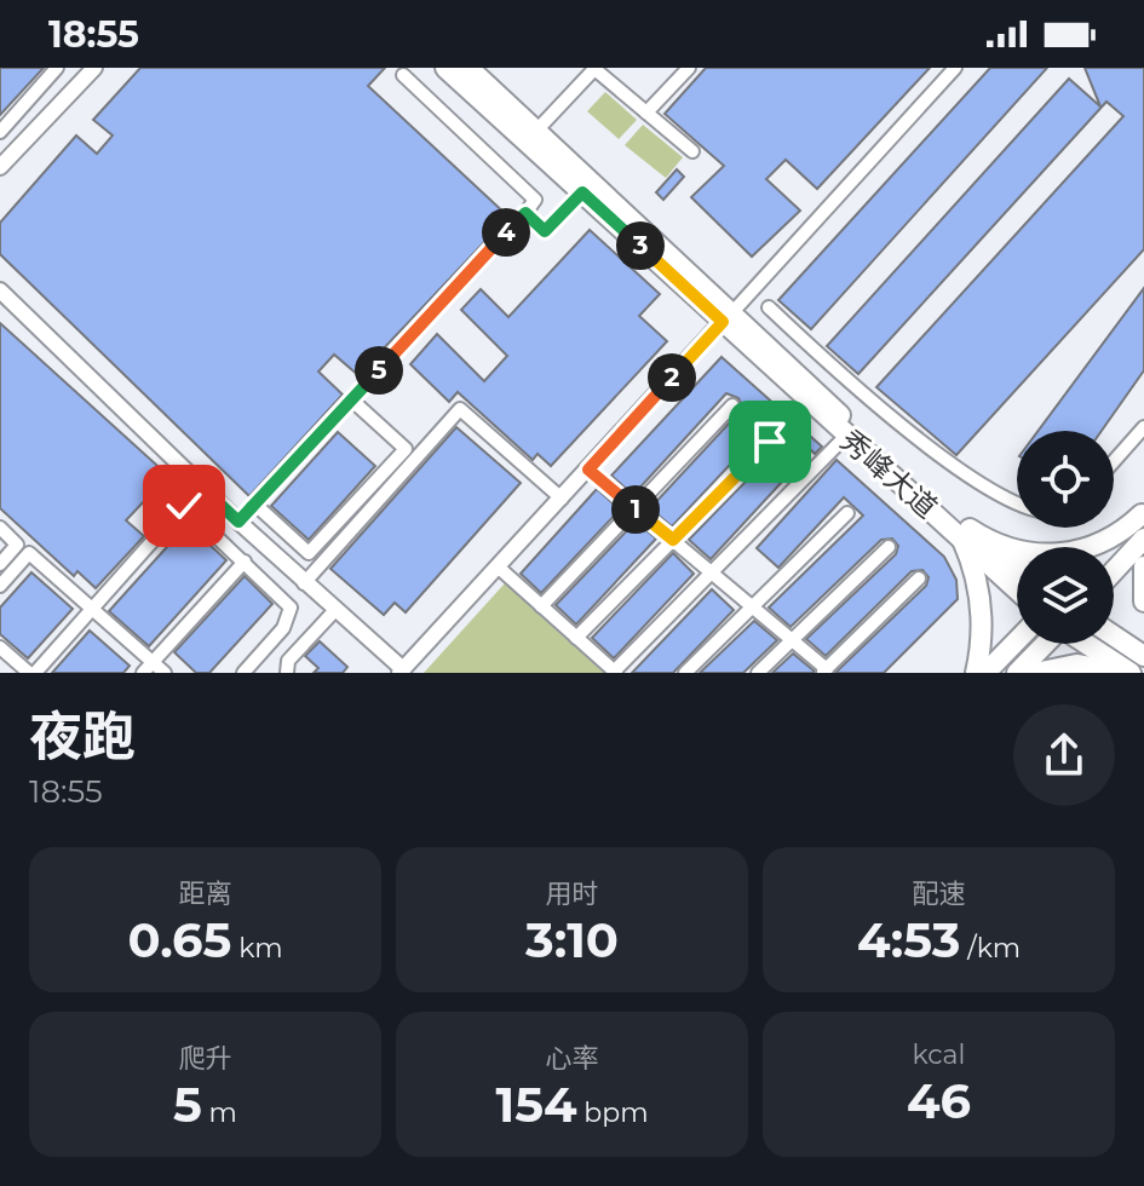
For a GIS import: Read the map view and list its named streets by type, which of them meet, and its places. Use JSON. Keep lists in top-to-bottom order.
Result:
{
  "streets": {
    "main road": ["秀峰大道"]
  },
  "page": {
    "status": "18:55",
    "pins": [
      "4",
      "3",
      "5",
      "2",
      "1"
    ],
    "heading": ["夜跑", "18:55"],
    "stats": [
      ["距离", "0.65 km"],
      ["用时", "3:10"],
      ["配速", "4:53 /km"],
      ["爬升", "5 m"],
      ["心率", "154 bpm"],
      ["kcal", "46"]
    ]
  }
}
